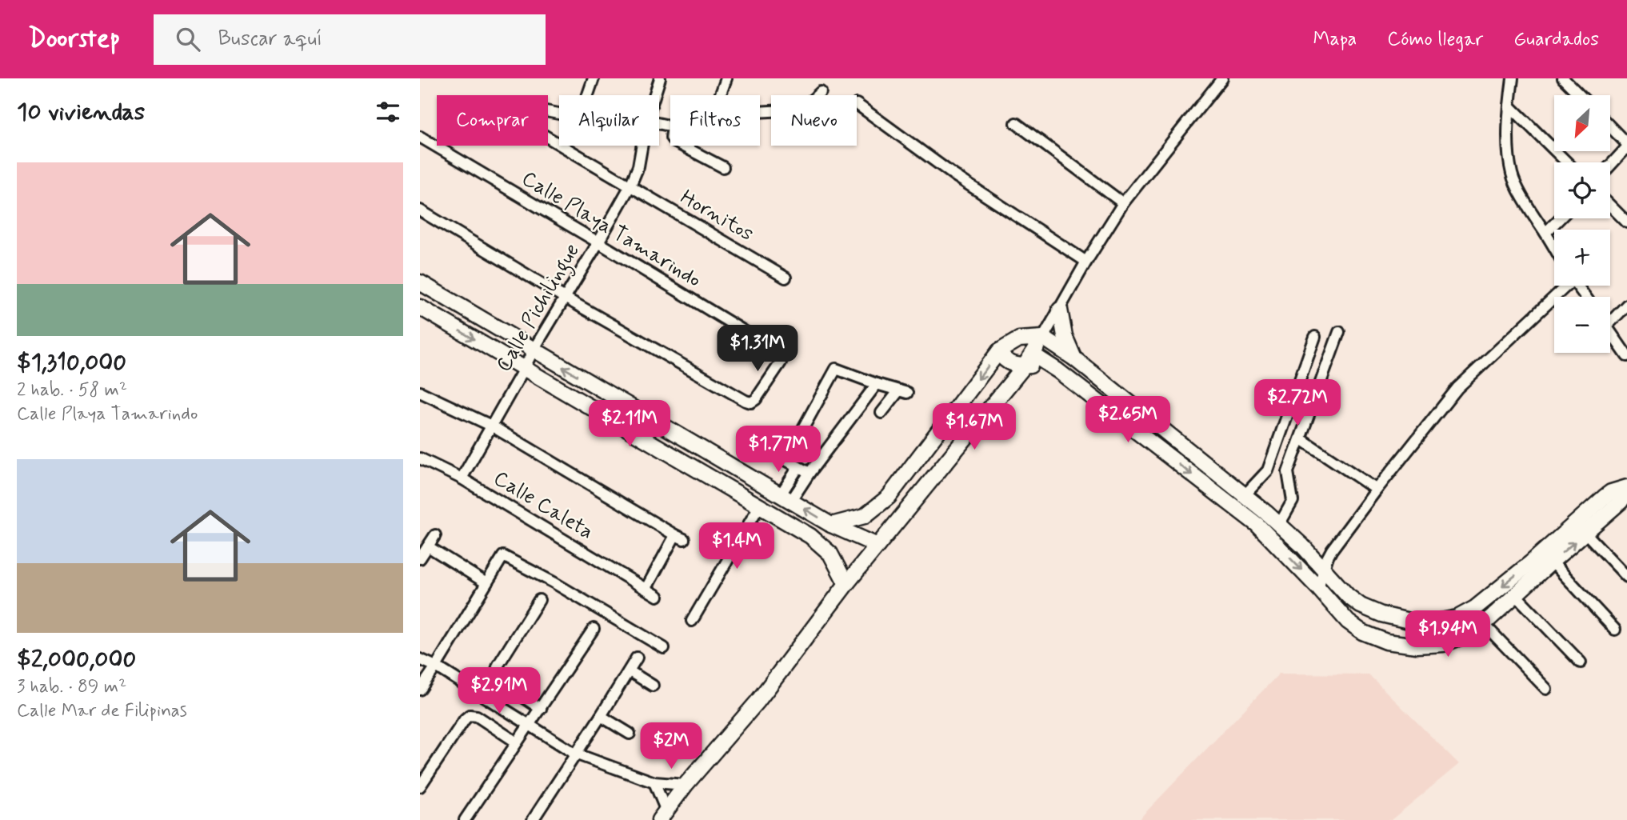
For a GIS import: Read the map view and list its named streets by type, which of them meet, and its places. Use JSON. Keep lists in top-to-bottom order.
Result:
{
  "streets": {
    "street": [
      "Hornitos",
      "Calle Playa Tamarindo",
      "Calle Pichilingue",
      "Calle Caleta"
    ]
  },
  "crossings": [
    ["Hornitos", "Calle Pichilingue"],
    ["Calle Playa Tamarindo", "Calle Pichilingue"],
    ["Calle Pichilingue", "Calle Caleta"]
  ],
  "north": "bottom left",
  "page": {
    "header": "Doorstep",
    "search": "Buscar aquí",
    "nav": ["Mapa", "Cómo llegar", "Guardados"],
    "heading": "10 viviendas",
    "map_buttons": ["+", "−"],
    "chip": [
      "Comprar",
      "Alquilar",
      "Filtros",
      "Nuevo"
    ],
    "list": [
      {
        "name": "$1,310,000",
        "note": "2 hab. · 58 m² · Calle Playa Tamarindo"
      },
      {
        "name": "$2,000,000",
        "note": "3 hab. · 89 m² · Calle Mar de Filipinas"
      }
    ],
    "price": [
      "$1.31M",
      "$2.72M",
      "$2.65M",
      "$2.11M",
      "$1.67M",
      "$1.77M",
      "$1.4M",
      "$1.94M",
      "$2.91M",
      "$2M"
    ]
  }
}
